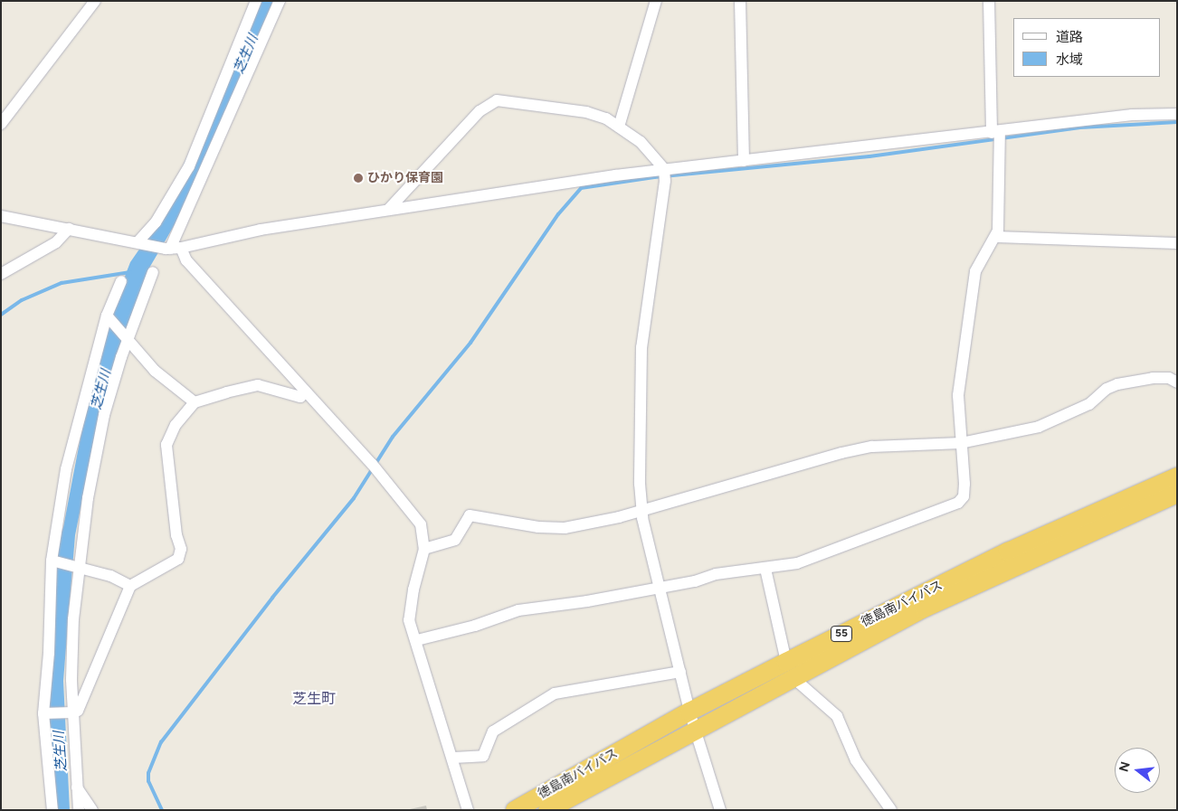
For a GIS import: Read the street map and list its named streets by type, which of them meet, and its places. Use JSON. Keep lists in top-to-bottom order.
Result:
{
  "streets": {
    "highway": ["徳島南バイパス", "55"]
  },
  "districts": ["芝生町"],
  "water": ["芝生川"],
  "places": ["ひかり保育園"],
  "legend": ["道路", "水域"],
  "north": "left"
}
